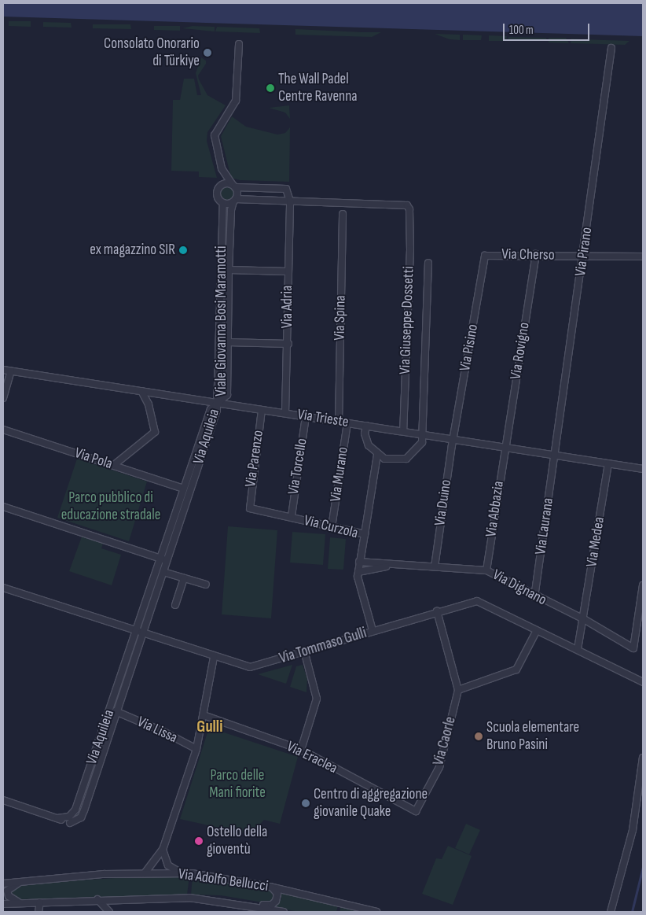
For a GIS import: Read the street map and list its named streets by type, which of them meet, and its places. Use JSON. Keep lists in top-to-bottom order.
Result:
{
  "streets": {
    "street": [
      "Via Pirano",
      "Via Cherso",
      "Via Adria",
      "Via Spina",
      "Via Giuseppe Dossetti",
      "Viale Giovanna Bosi Maramotti",
      "Via Pisino",
      "Via Rovigno",
      "Via Trieste",
      "Via Aquileia",
      "Via Pola",
      "Via Parenzo",
      "Via Torcello",
      "Via Murano",
      "Via Duino",
      "Via Abbazia",
      "Via Laurana",
      "Via Curzola",
      "Via Medea",
      "Via Dignano",
      "Via Tommaso Gulli",
      "Via Lissa",
      "Via Caorle",
      "Via Eraclea",
      "Via Adolfo Bellucci"
    ]
  },
  "crossings": [
    ["Via Pirano", "Via Cherso"],
    ["Via Pirano", "Via Trieste"],
    ["Via Pirano", "Via Laurana"],
    ["Via Cherso", "Via Pisino"],
    ["Via Cherso", "Via Rovigno"],
    ["Via Adria", "Via Giuseppe Dossetti"],
    ["Via Adria", "Via Trieste"],
    ["Via Spina", "Via Trieste"],
    ["Via Giuseppe Dossetti", "Via Trieste"],
    ["Viale Giovanna Bosi Maramotti", "Via Trieste"],
    ["Viale Giovanna Bosi Maramotti", "Via Aquileia"],
    ["Via Pisino", "Via Trieste"],
    ["Via Pisino", "Via Duino"],
    ["Via Rovigno", "Via Trieste"],
    ["Via Rovigno", "Via Abbazia"],
    ["Via Trieste", "Via Aquileia"],
    ["Via Trieste", "Via Parenzo"],
    ["Via Trieste", "Via Torcello"],
    ["Via Trieste", "Via Murano"],
    ["Via Trieste", "Via Duino"],
    ["Via Trieste", "Via Abbazia"],
    ["Via Trieste", "Via Laurana"],
    ["Via Trieste", "Via Medea"],
    ["Via Aquileia", "Via Pola"],
    ["Via Aquileia", "Via Tommaso Gulli"],
    ["Via Aquileia", "Via Lissa"],
    ["Via Parenzo", "Via Curzola"],
    ["Via Torcello", "Via Curzola"],
    ["Via Murano", "Via Curzola"],
    ["Via Duino", "Via Dignano"],
    ["Via Abbazia", "Via Dignano"],
    ["Via Laurana", "Via Dignano"],
    ["Via Curzola", "Via Dignano"],
    ["Via Curzola", "Via Tommaso Gulli"],
    ["Via Medea", "Via Dignano"],
    ["Via Medea", "Via Tommaso Gulli"],
    ["Via Tommaso Gulli", "Via Caorle"],
    ["Via Caorle", "Via Eraclea"]
  ],
  "districts": ["Gulli"],
  "parks": ["Parco pubblico di educazione stradale", "Parco delle Mani fiorite"],
  "places": [
    "Consolato Onorario di Türkiye",
    "The Wall Padel Centre Ravenna",
    "ex magazzino SIR",
    "Scuola elementare Bruno Pasini",
    "Centro di aggregazione giovanile Quake",
    "Ostello della gioventù"
  ],
  "scale_bar": "100 m"
}
